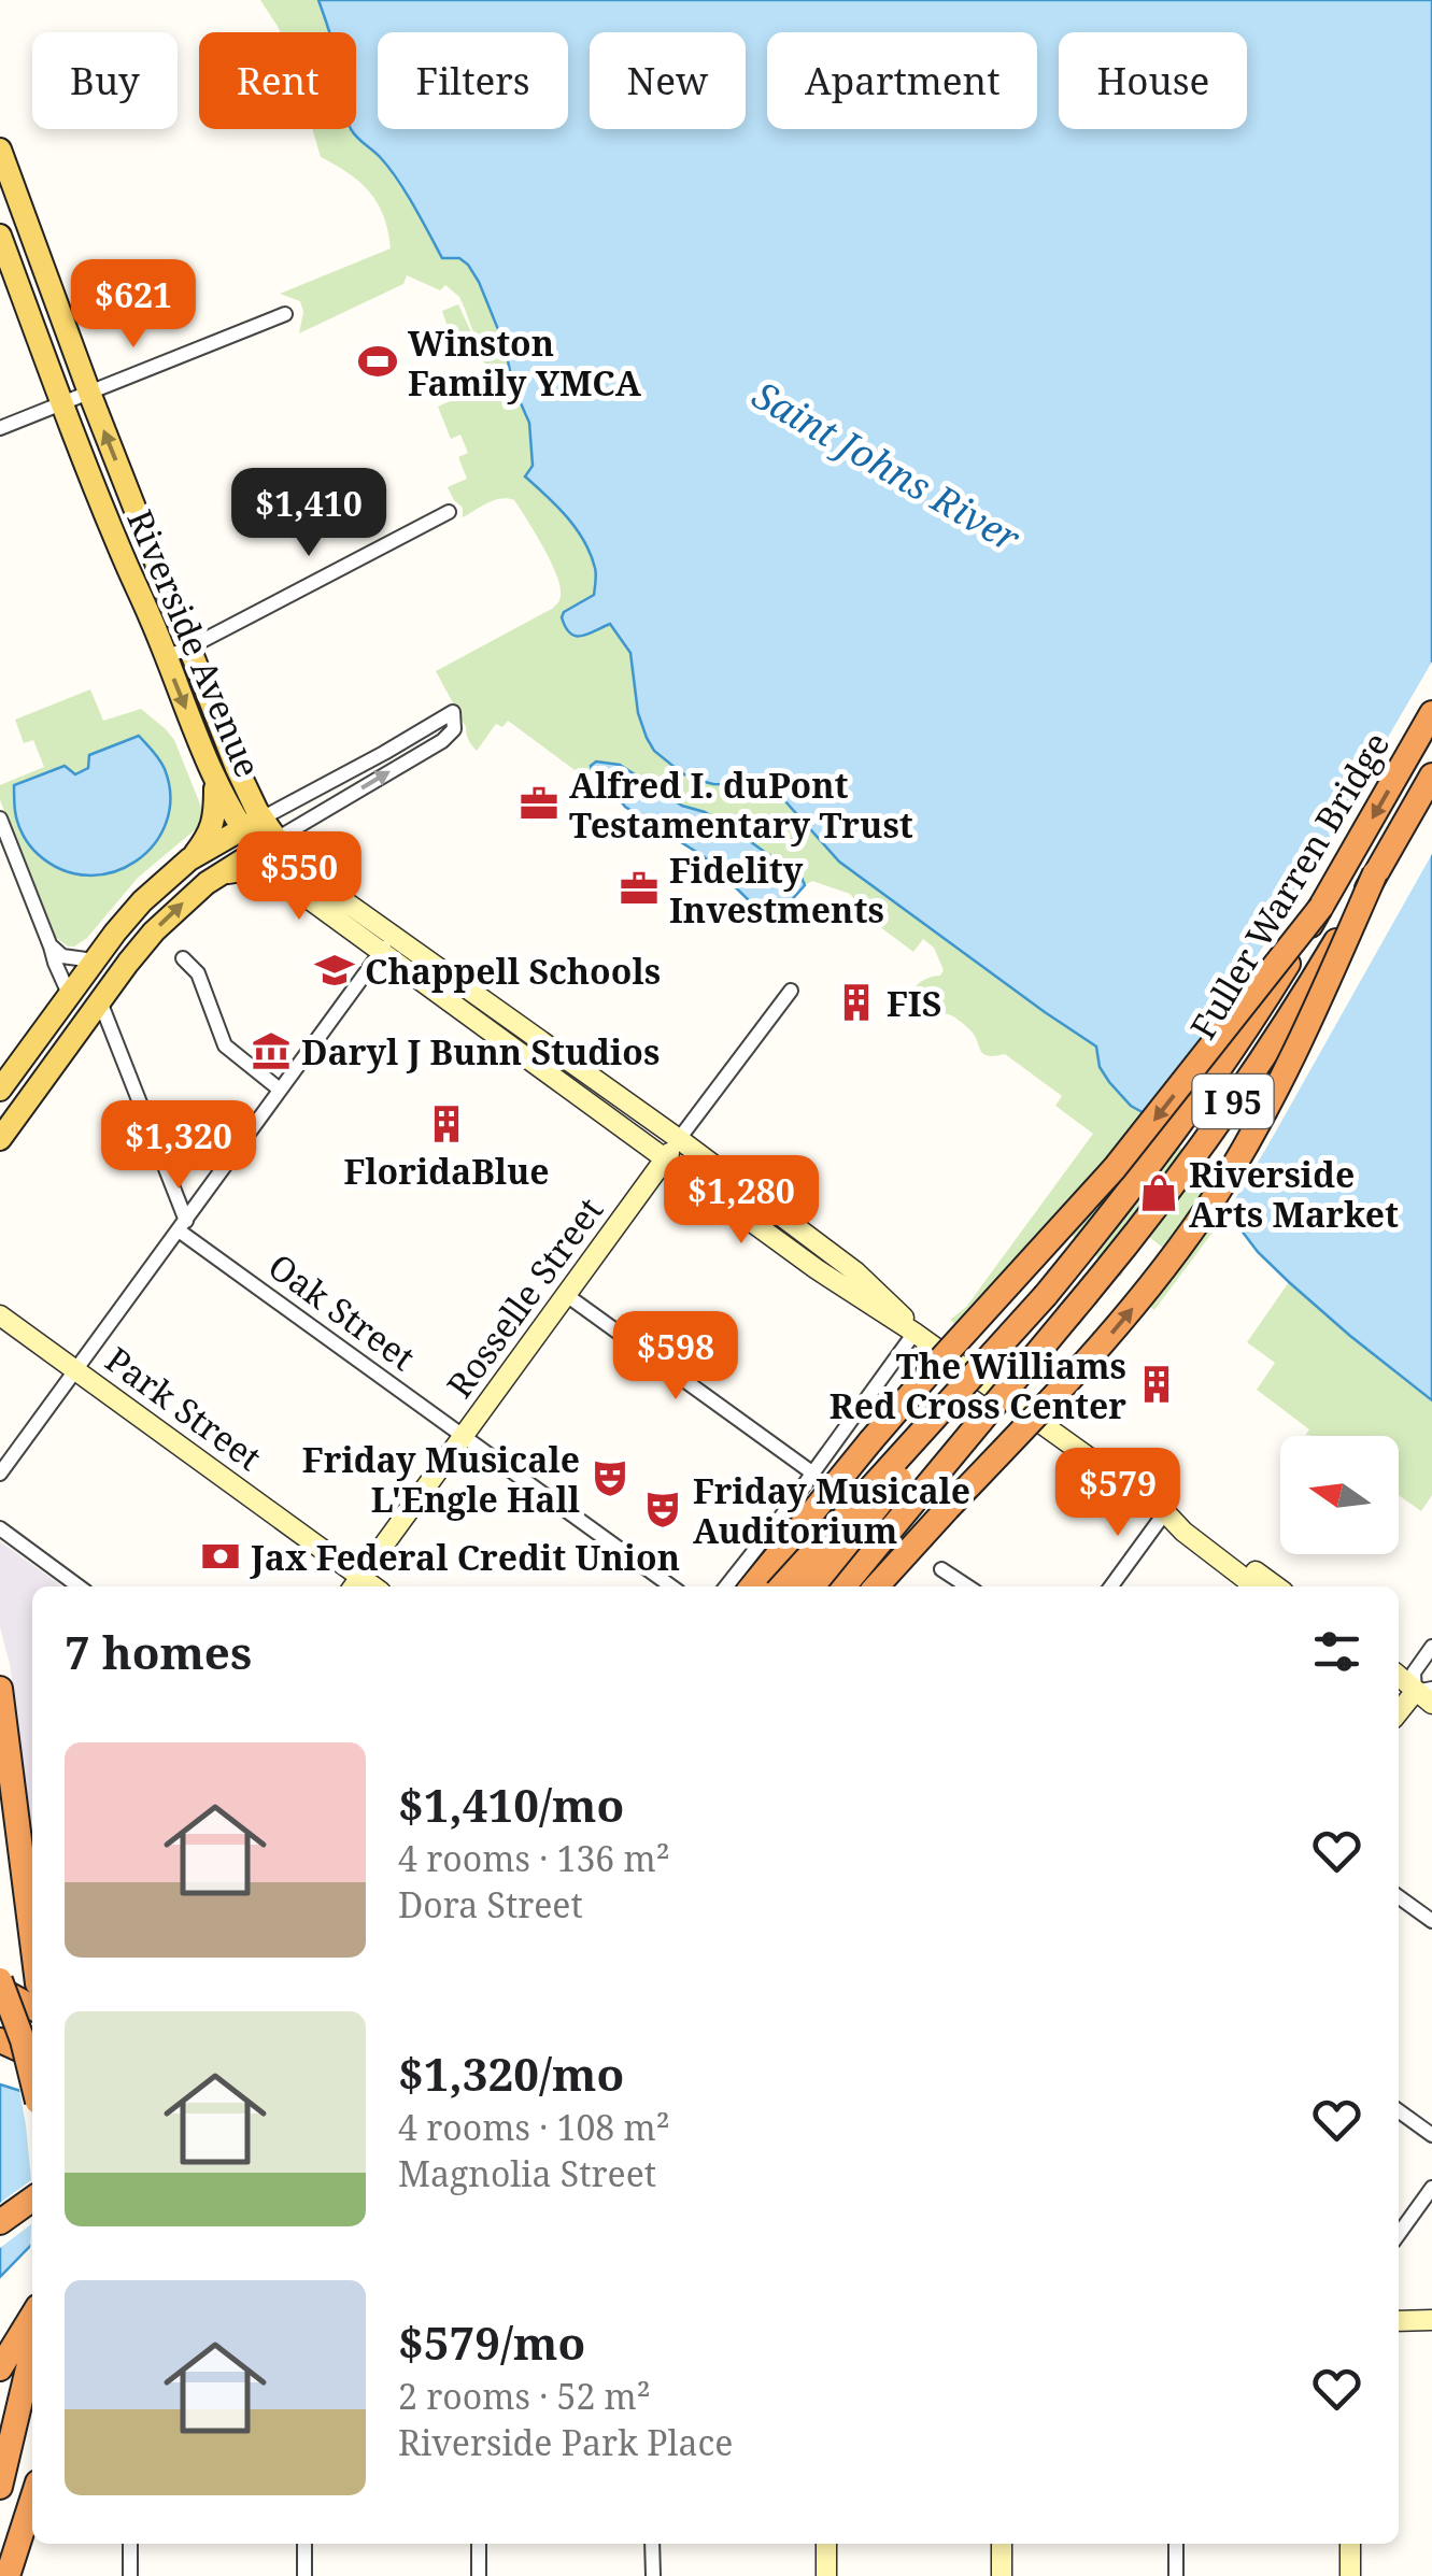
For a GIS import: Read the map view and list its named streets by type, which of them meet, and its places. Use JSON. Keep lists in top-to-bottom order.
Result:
{
  "streets": {
    "highway": ["Fuller Warren Bridge", "I 95"],
    "main road": ["Riverside Avenue", "Rosselle Street", "Park Street"],
    "street": ["Oak Street"]
  },
  "crossings": [
    ["Riverside Avenue", "Rosselle Street"],
    ["Fuller Warren Bridge", "I 95"],
    ["Rosselle Street", "Oak Street"],
    ["Rosselle Street", "Park Street"]
  ],
  "water": ["Saint Johns River"],
  "places": {
    "sports": ["Winston Family YMCA"],
    "office": ["Alfred I. duPont Testamentary Trust", "Fidelity Investments"],
    "school or university": ["Chappell Schools"],
    "building": ["FIS", "FloridaBlue", "The Williams Red Cross Center"],
    "museum": ["Daryl J Bunn Studios"],
    "shop": ["Riverside Arts Market"],
    "theatre": ["Friday Musicale L'Engle Hall", "Friday Musicale Auditorium"],
    "bank": ["Jax Federal Credit Union"]
  },
  "north": "left",
  "page": {
    "chip": [
      "Buy",
      "Rent",
      "Filters",
      "New",
      "Apartment",
      "House"
    ],
    "price": [
      "$621",
      "$1,410",
      "$550",
      "$1,320",
      "$1,280",
      "$598",
      "$579"
    ],
    "heading": "7 homes",
    "list": [
      {
        "name": "$1,410/mo",
        "note": "4 rooms · 136 m² · Dora Street"
      },
      {
        "name": "$1,320/mo",
        "note": "4 rooms · 108 m² · Magnolia Street"
      },
      {
        "name": "$579/mo",
        "note": "2 rooms · 52 m² · Riverside Park Place"
      }
    ]
  }
}
